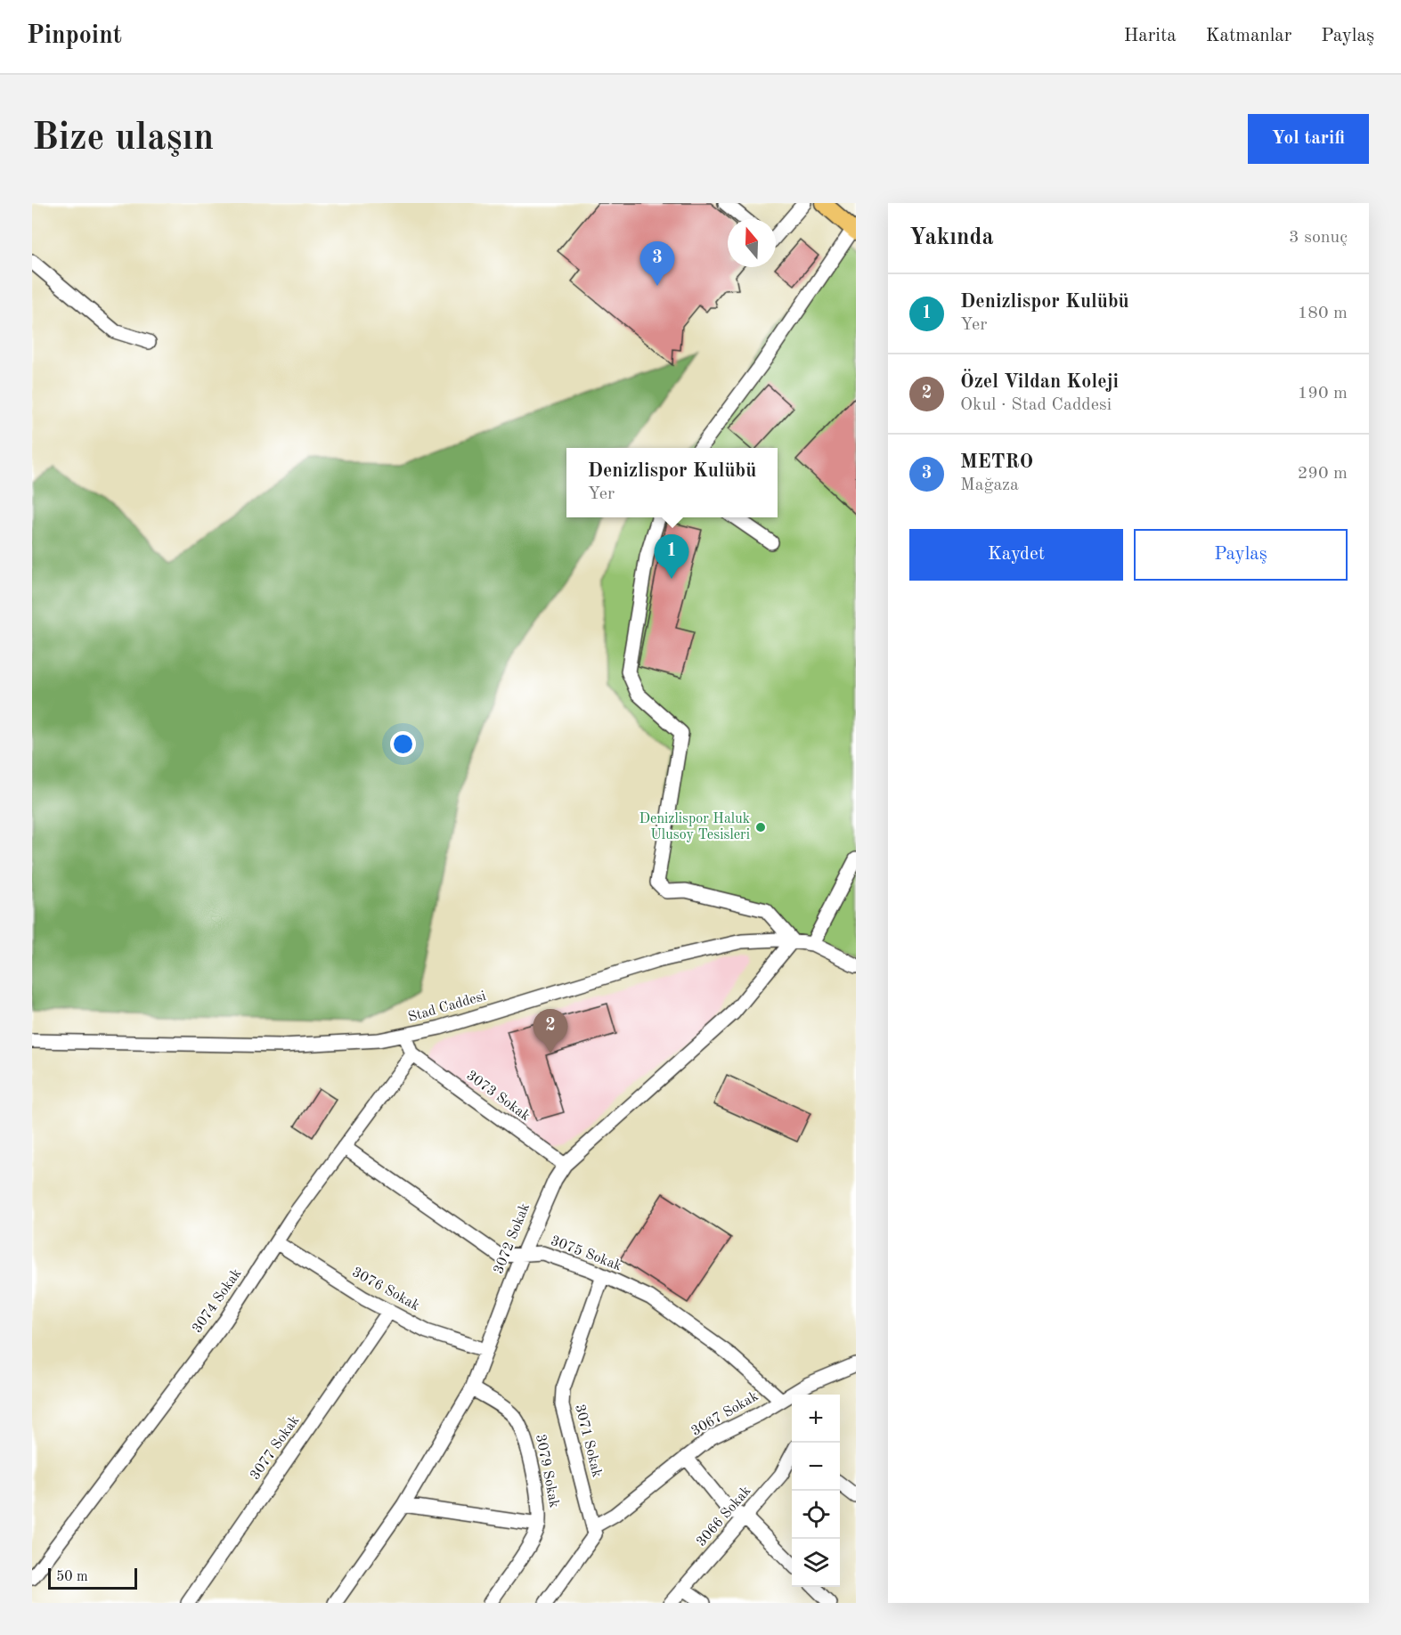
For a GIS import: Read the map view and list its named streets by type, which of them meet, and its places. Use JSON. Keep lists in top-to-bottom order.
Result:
{
  "streets": {
    "street": [
      "Stad Caddesi",
      "3073 Sokak",
      "3072 Sokak",
      "3075 Sokak",
      "3076 Sokak",
      "3074 Sokak",
      "3067 Sokak",
      "3071 Sokak",
      "3077 Sokak",
      "3079 Sokak",
      "3066 Sokak"
    ]
  },
  "crossings": [
    ["Stad Caddesi", "3072 Sokak"],
    ["3073 Sokak", "3072 Sokak"],
    ["3073 Sokak", "3074 Sokak"],
    ["3072 Sokak", "3075 Sokak"],
    ["3072 Sokak", "3076 Sokak"],
    ["3072 Sokak", "3079 Sokak"],
    ["3075 Sokak", "3074 Sokak"],
    ["3075 Sokak", "3067 Sokak"],
    ["3075 Sokak", "3071 Sokak"],
    ["3076 Sokak", "3074 Sokak"],
    ["3076 Sokak", "3077 Sokak"],
    ["3067 Sokak", "3071 Sokak"]
  ],
  "places": ["Denizlispor Haluk Ulusoy Tesisleri"],
  "scale_bar": "50 m",
  "north": "top",
  "page": {
    "header": "Pinpoint",
    "nav": ["Harita", "Katmanlar", "Paylaş"],
    "buttons": [
      "Yol tarifi",
      ["Kaydet", "Paylaş"]
    ],
    "title": "Bize ulaşın",
    "heading": ["Yakında", "3 sonuç"],
    "pins": ["3", "1", "2"],
    "list": [
      {
        "mark": "1",
        "name": "Denizlispor Kulübü",
        "note": "Yer",
        "value": "180 m"
      },
      {
        "mark": "2",
        "name": "Özel Vildan Koleji",
        "note": "Okul · Stad Caddesi",
        "value": "190 m"
      },
      {
        "mark": "3",
        "name": "METRO",
        "note": "Mağaza",
        "value": "290 m"
      }
    ],
    "popup": ["Denizlispor Kulübü", "Yer"],
    "map_buttons": ["+", "−"],
    "scale": "50 m"
  }
}
